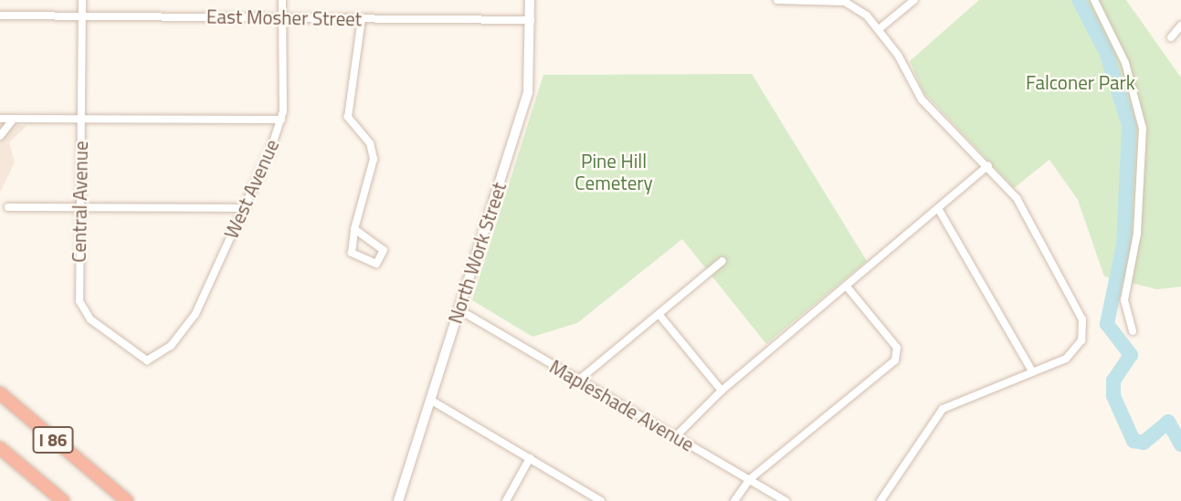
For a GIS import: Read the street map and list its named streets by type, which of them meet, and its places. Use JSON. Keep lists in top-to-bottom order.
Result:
{
  "streets": {
    "highway": ["I 86"],
    "street": [
      "East Mosher Street",
      "West Avenue",
      "Central Avenue",
      "North Work Street",
      "Mapleshade Avenue"
    ]
  },
  "crossings": [
    ["East Mosher Street", "West Avenue"],
    ["East Mosher Street", "Central Avenue"],
    ["East Mosher Street", "North Work Street"],
    ["West Avenue", "Central Avenue"],
    ["North Work Street", "Mapleshade Avenue"]
  ],
  "parks": ["Falconer Park", "Pine Hill Cemetery"]
}
